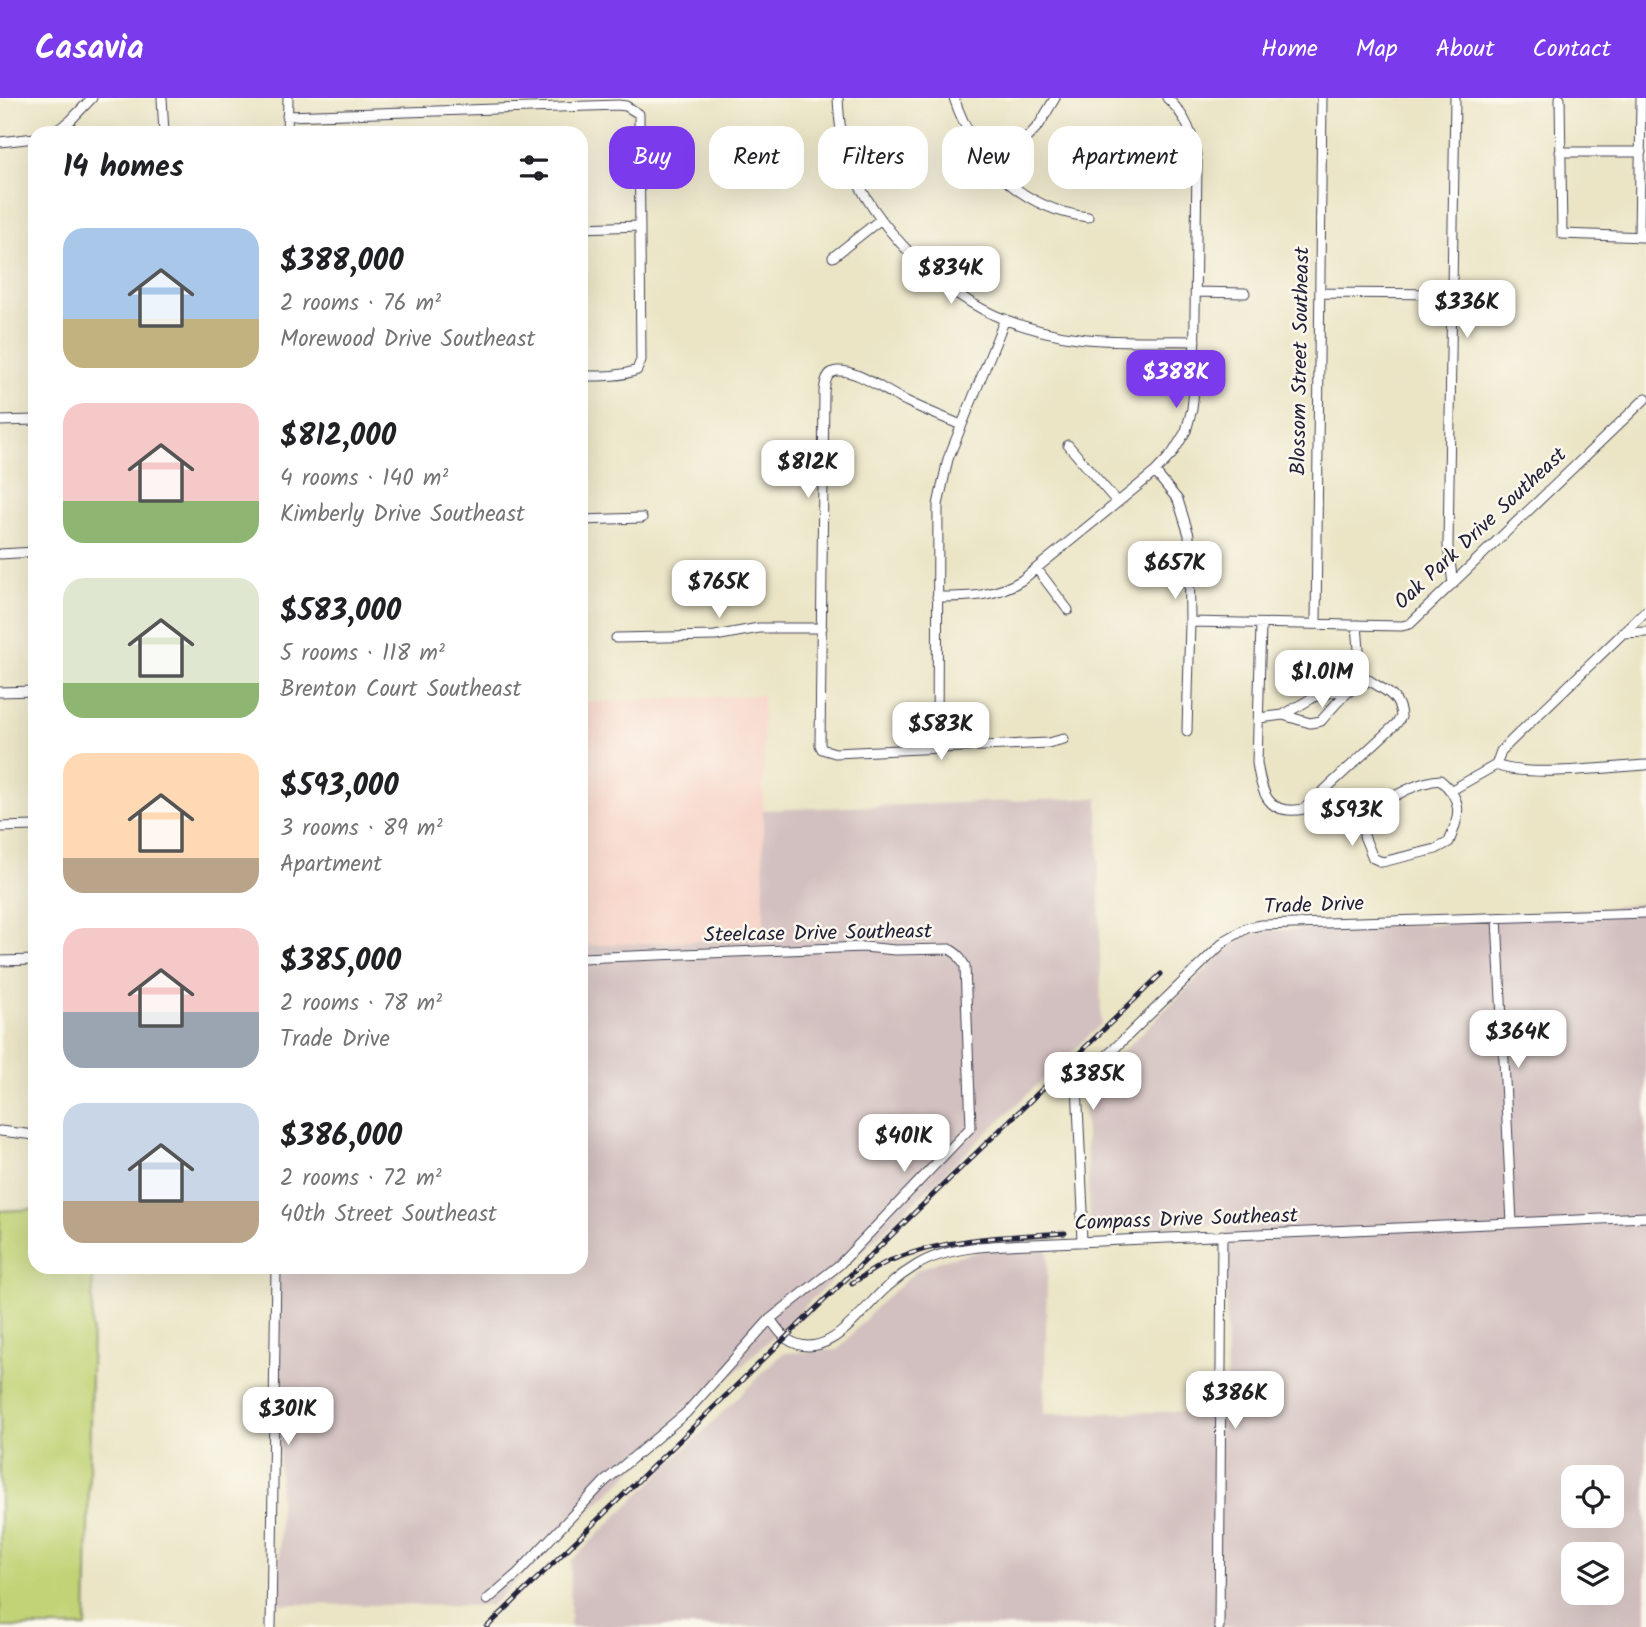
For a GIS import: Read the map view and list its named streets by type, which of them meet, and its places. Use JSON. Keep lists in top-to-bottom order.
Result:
{
  "streets": {
    "street": [
      "Blossom Street Southeast",
      "Oak Park Drive Southeast",
      "Trade Drive",
      "Steelcase Drive Southeast",
      "Compass Drive Southeast"
    ]
  },
  "crossings": [
    ["Blossom Street Southeast", "Oak Park Drive Southeast"],
    ["Trade Drive", "Compass Drive Southeast"],
    ["Steelcase Drive Southeast", "Compass Drive Southeast"]
  ],
  "page": {
    "header": "Casavia",
    "nav": [
      "Home",
      "Map",
      "About",
      "Contact"
    ],
    "chip": [
      "Buy",
      "Rent",
      "Filters",
      "New",
      "Apartment"
    ],
    "heading": "14 homes",
    "list": [
      {
        "name": "$388,000",
        "note": "2 rooms · 76 m² · Morewood Drive Southeast"
      },
      {
        "name": "$812,000",
        "note": "4 rooms · 140 m² · Kimberly Drive Southeast"
      },
      {
        "name": "$583,000",
        "note": "5 rooms · 118 m² · Brenton Court Southeast"
      },
      {
        "name": "$593,000",
        "note": "3 rooms · 89 m² · Apartment"
      },
      {
        "name": "$385,000",
        "note": "2 rooms · 78 m² · Trade Drive"
      },
      {
        "name": "$386,000",
        "note": "2 rooms · 72 m² · 40th Street Southeast"
      }
    ],
    "price": [
      "$834K",
      "$336K",
      "$388K",
      "$812K",
      "$657K",
      "$765K",
      "$1.01M",
      "$583K",
      "$593K",
      "$364K",
      "$385K",
      "$401K",
      "$386K",
      "$301K"
    ]
  }
}
